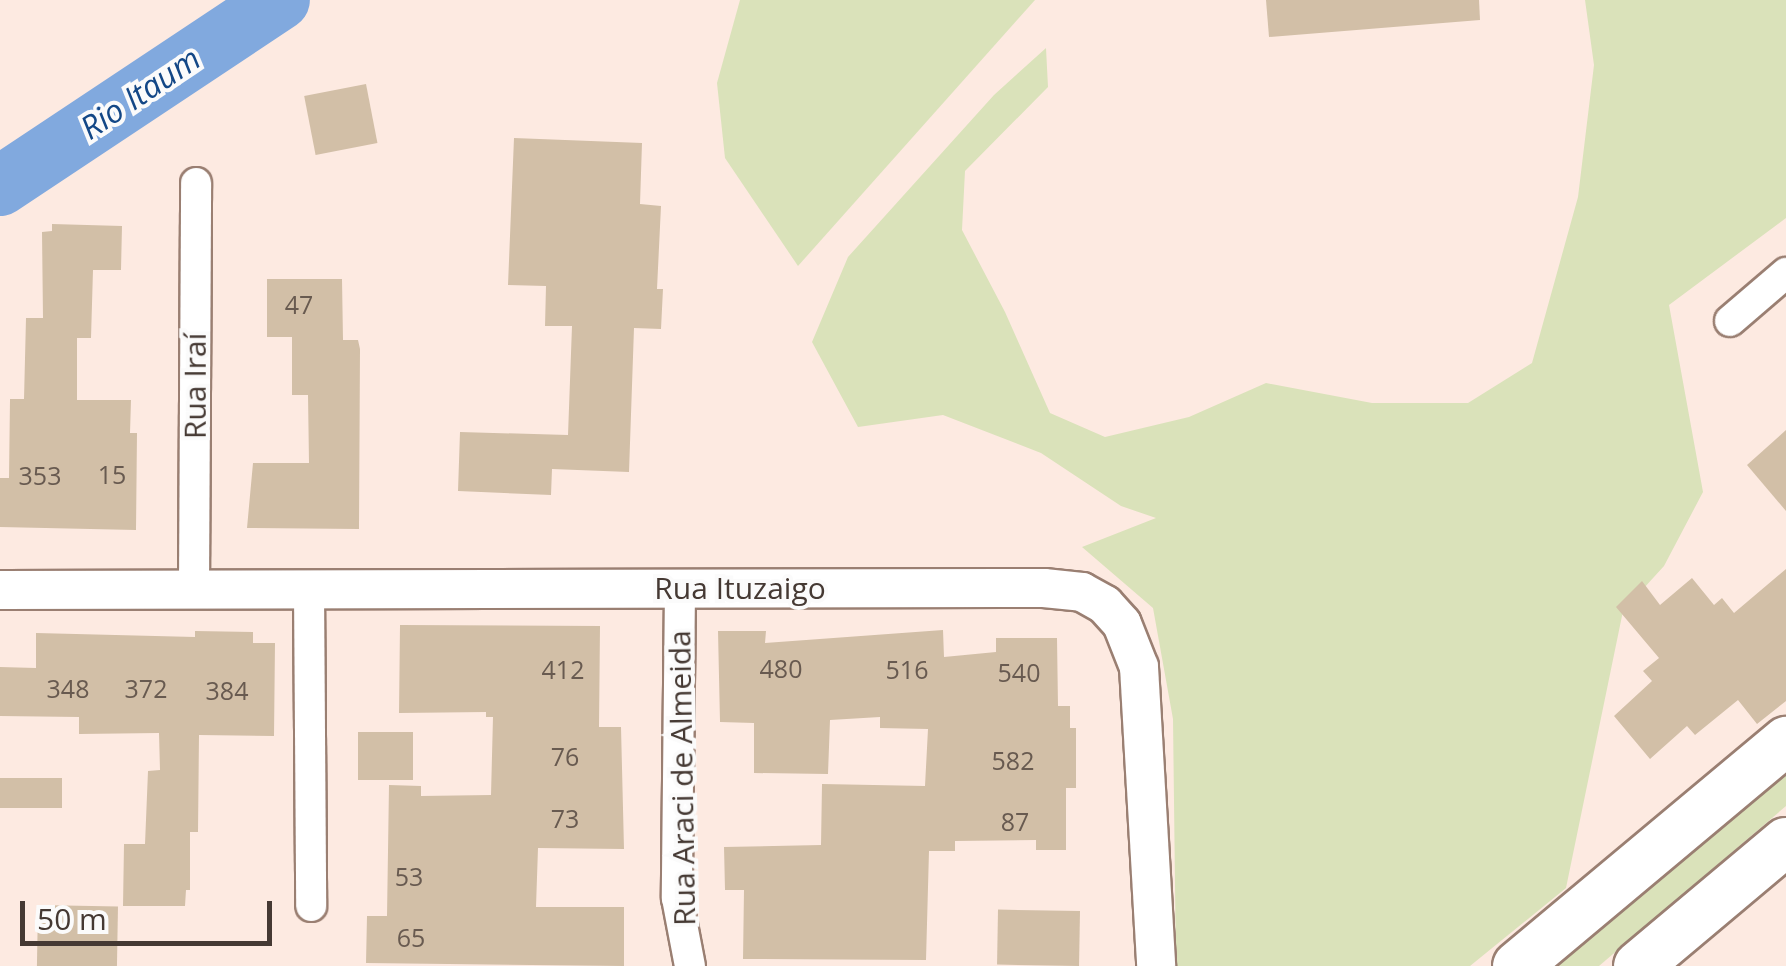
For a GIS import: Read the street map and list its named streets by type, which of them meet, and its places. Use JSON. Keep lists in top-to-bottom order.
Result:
{
  "streets": {
    "street": ["Rua Iraí", "Rua Ituzaigo", "Rua Araci de Almeida"]
  },
  "crossings": [
    ["Rua Iraí", "Rua Ituzaigo"],
    ["Rua Ituzaigo", "Rua Araci de Almeida"]
  ],
  "water": ["Rio Itaum"],
  "house_numbers": [
    "47",
    "15",
    "353",
    "480",
    "412",
    "516",
    "540",
    "348",
    "372",
    "384",
    "76",
    "582",
    "73",
    "87",
    "53",
    "65"
  ],
  "scale_bar": "50 m"
}
